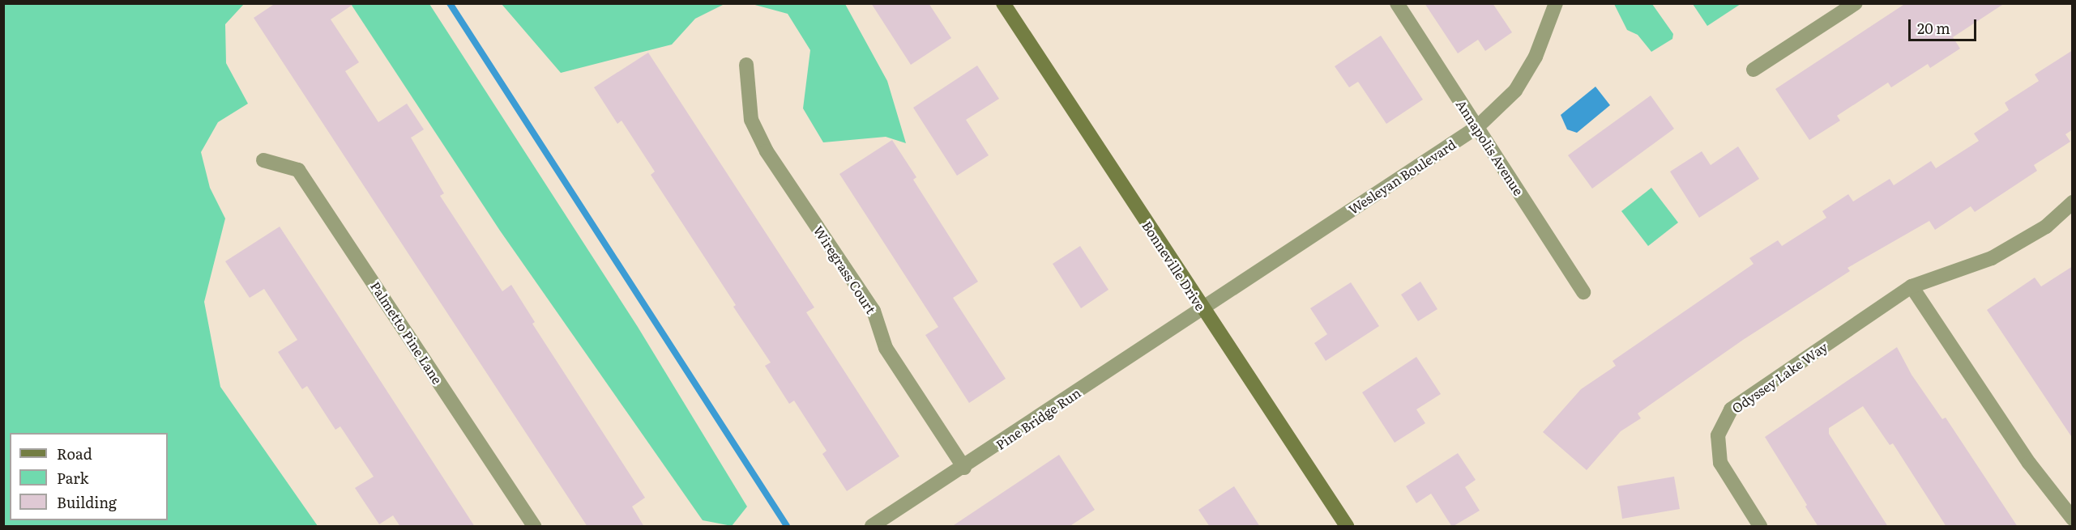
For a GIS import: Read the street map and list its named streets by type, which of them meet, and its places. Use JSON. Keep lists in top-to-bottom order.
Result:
{
  "streets": {
    "street": [
      "Annapolis Avenue",
      "Wesleyan Boulevard",
      "Bonneville Drive",
      "Wiregrass Court",
      "Palmetto Pine Lane",
      "Odyssey Lake Way",
      "Pine Bridge Run"
    ]
  },
  "crossings": [
    ["Annapolis Avenue", "Wesleyan Boulevard"],
    ["Wesleyan Boulevard", "Bonneville Drive"],
    ["Wesleyan Boulevard", "Pine Bridge Run"],
    ["Bonneville Drive", "Pine Bridge Run"],
    ["Wiregrass Court", "Pine Bridge Run"]
  ],
  "legend": ["Road", "Park", "Building"],
  "scale_bar": "20 m"
}
